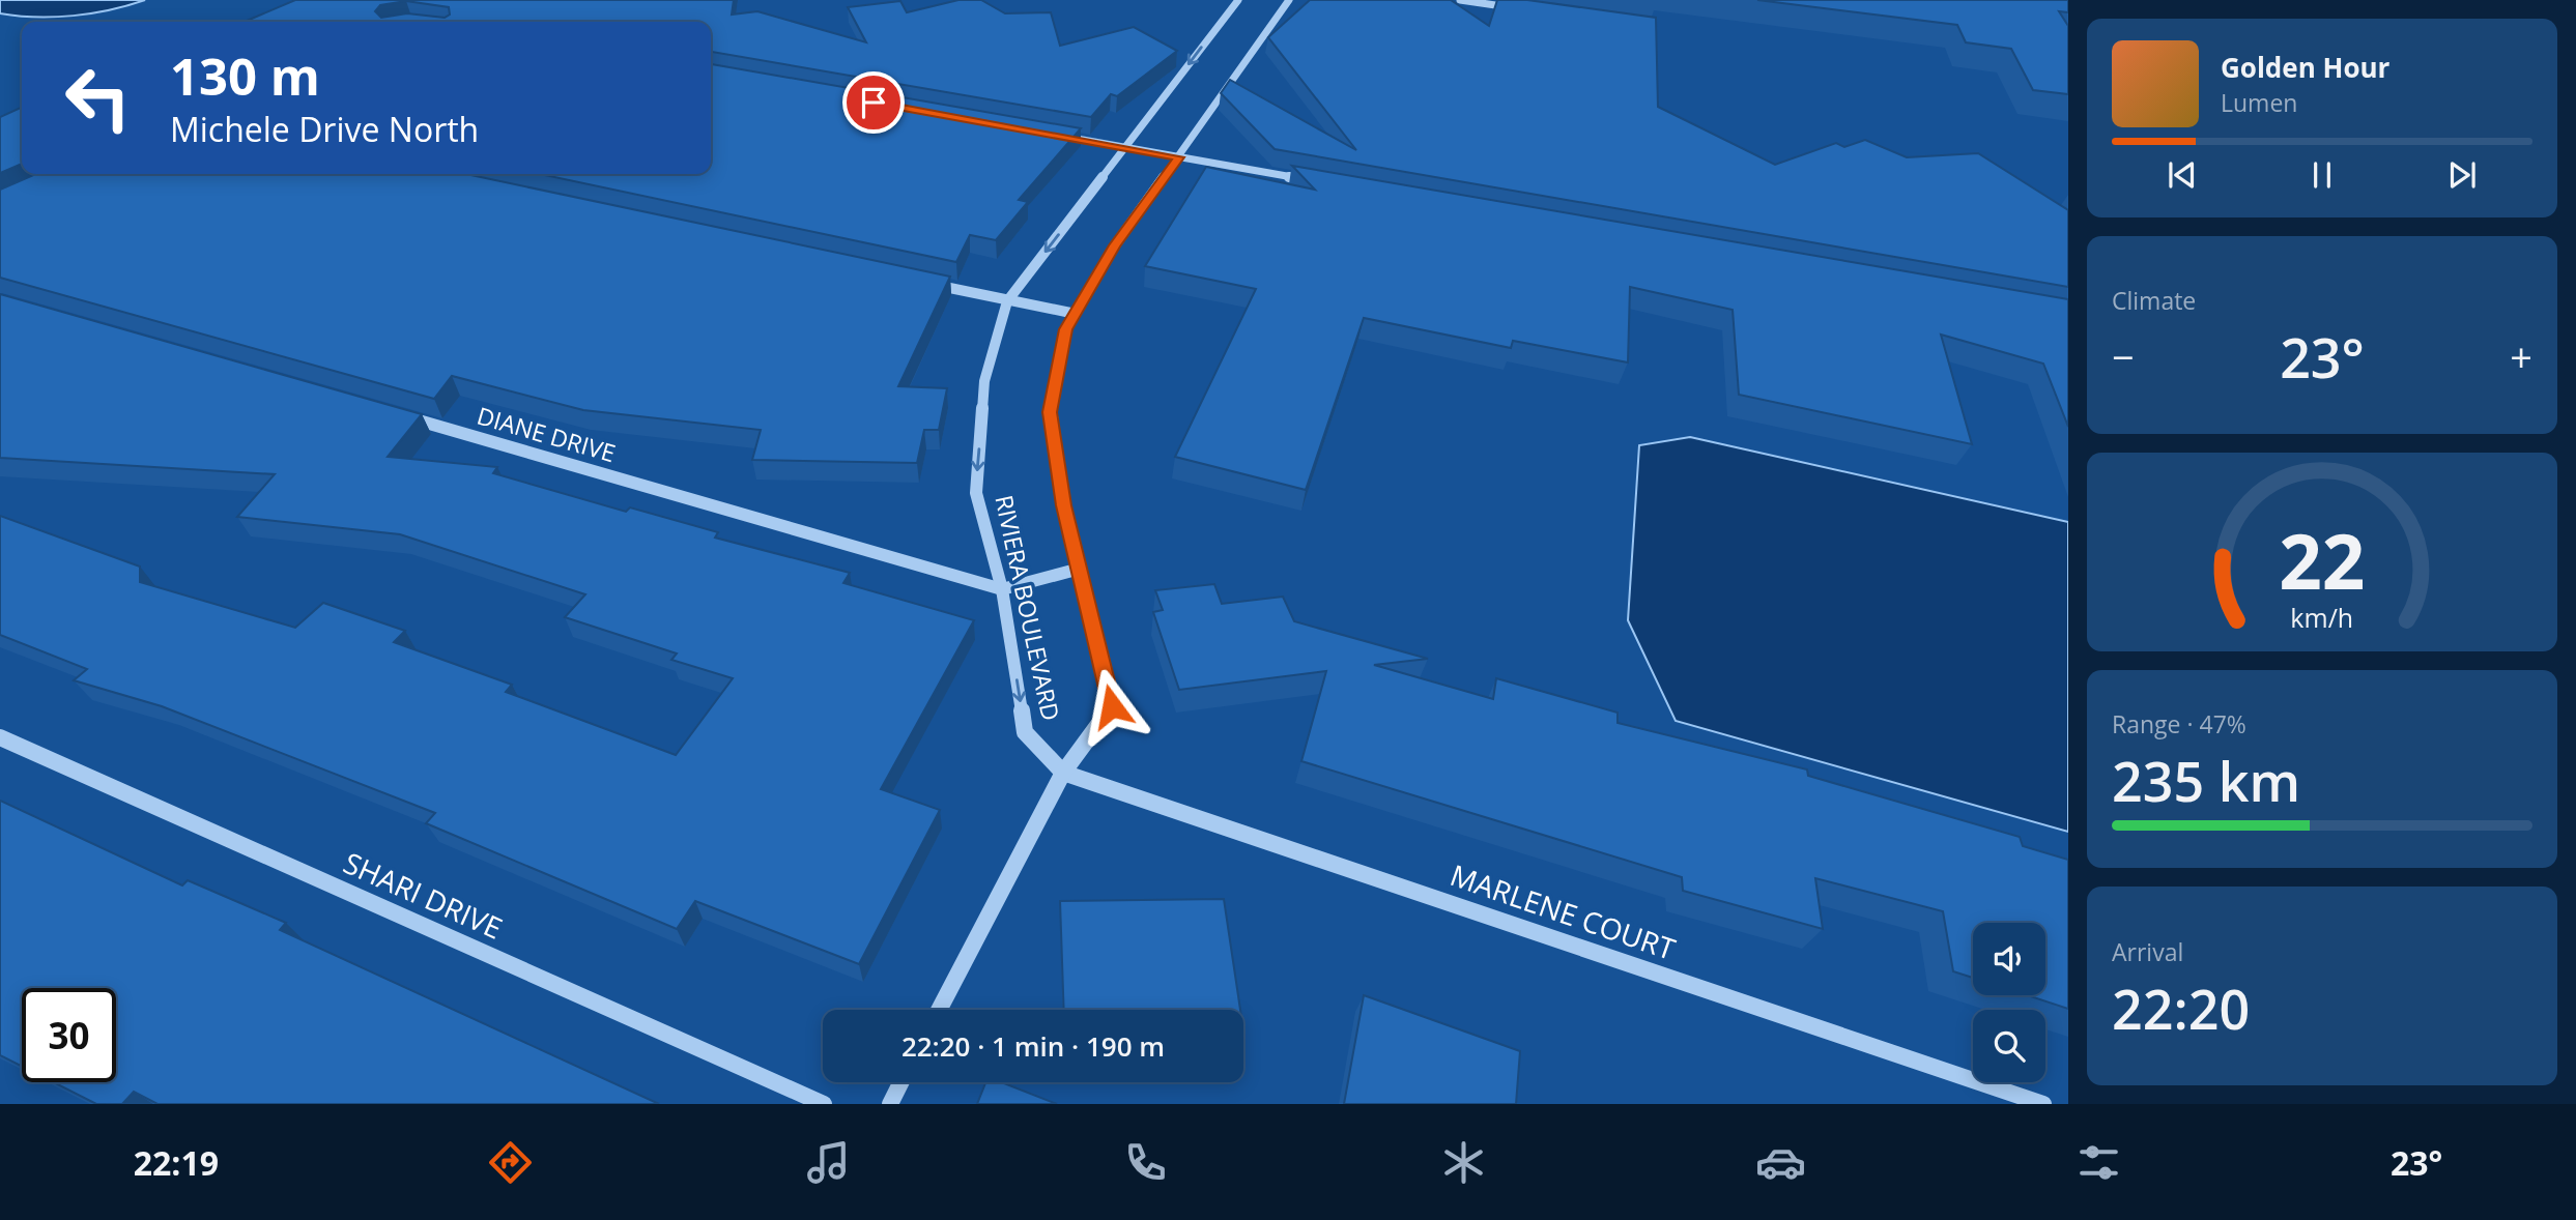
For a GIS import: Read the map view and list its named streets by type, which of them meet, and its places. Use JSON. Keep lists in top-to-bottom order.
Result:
{
  "streets": {
    "street": [
      "DIANE DRIVE",
      "RIVIERA BOULEVARD",
      "SHARI DRIVE",
      "MARLENE COURT"
    ]
  },
  "crossings": [
    ["DIANE DRIVE", "RIVIERA BOULEVARD"],
    ["RIVIERA BOULEVARD", "MARLENE COURT"]
  ],
  "page": {
    "turn": ["130 m", "Michele Drive North"],
    "song": ["Golden Hour", "Lumen"],
    "tile": [
      "Climate",
      ["Range · 47%", "235 km"],
      ["Arrival", "22:20"]
    ],
    "heat": ["−", "23°", "+"],
    "limit": "30",
    "trip": "22:20 · 1 min · 190 m",
    "tabs": ["22:19", "23°"],
    "gauge": ["22", "km/h"]
  }
}
